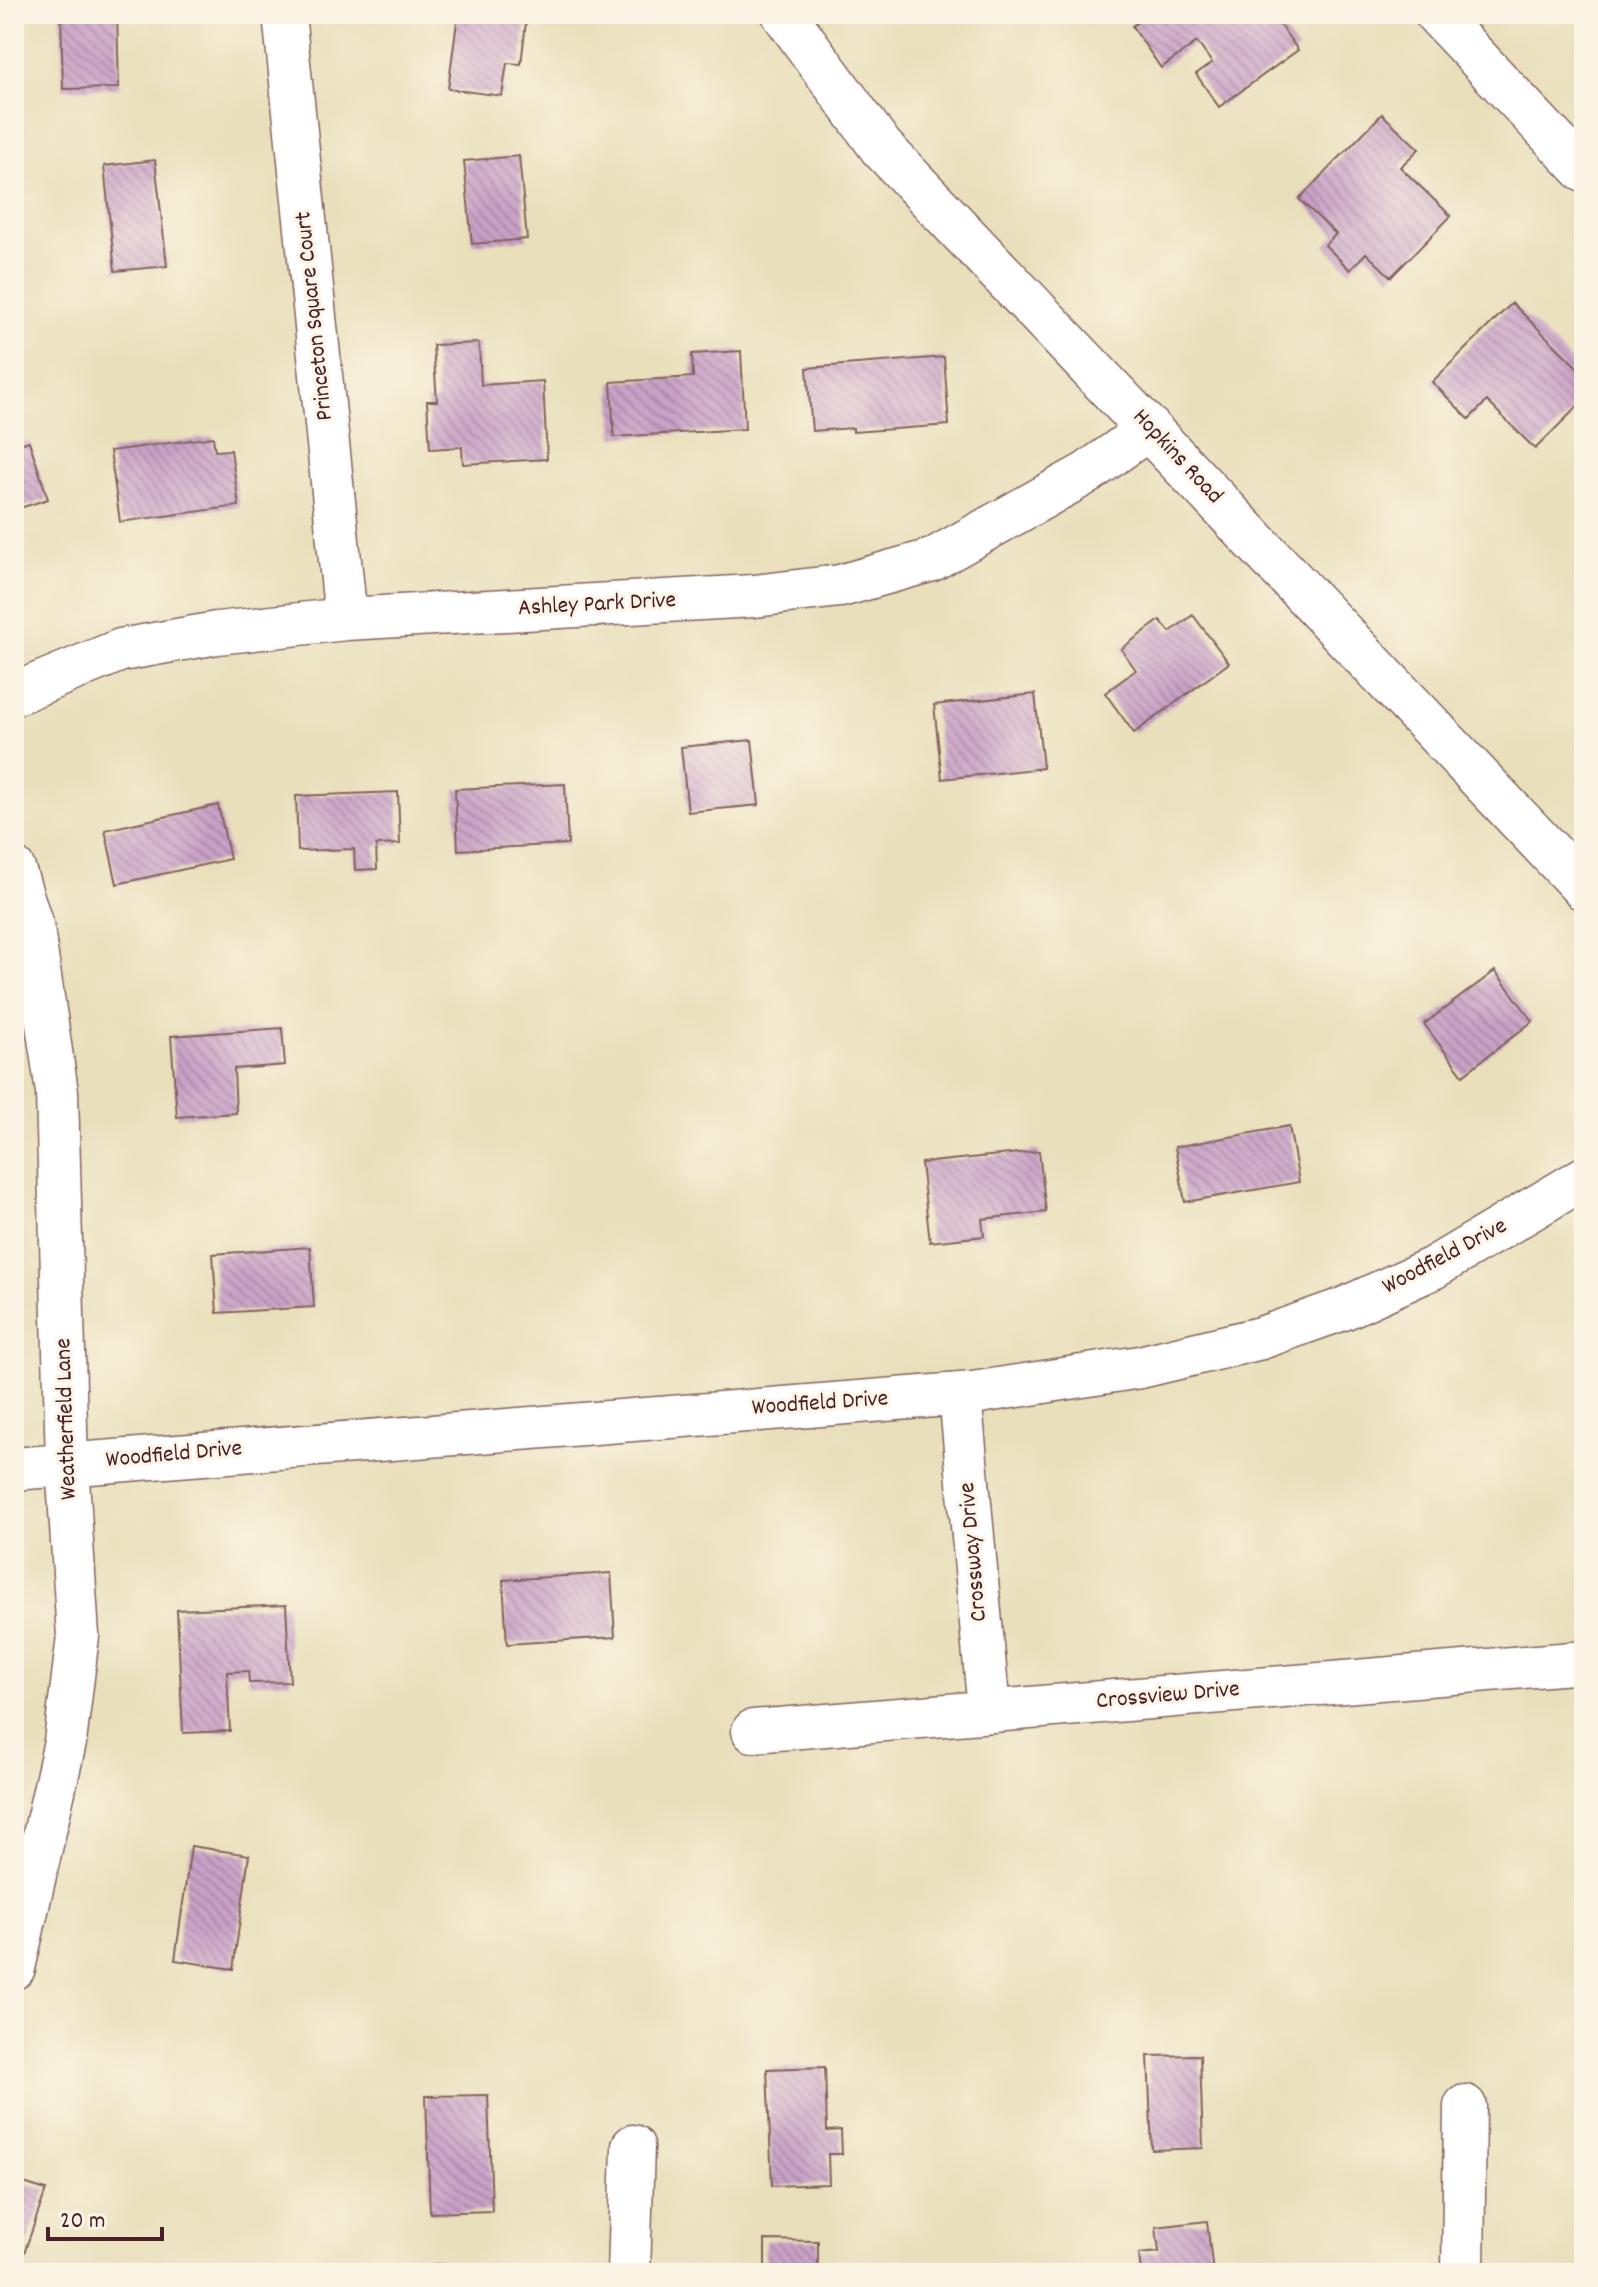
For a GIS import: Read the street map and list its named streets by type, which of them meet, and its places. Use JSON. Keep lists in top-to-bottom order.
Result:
{
  "streets": {
    "main road": ["Hopkins Road"],
    "street": [
      "Princeton Square Court",
      "Ashley Park Drive",
      "Woodfield Drive",
      "Weatherfield Lane",
      "Crossway Drive",
      "Crossview Drive"
    ]
  },
  "crossings": [
    ["Princeton Square Court", "Ashley Park Drive"],
    ["Hopkins Road", "Ashley Park Drive"],
    ["Woodfield Drive", "Weatherfield Lane"],
    ["Woodfield Drive", "Crossway Drive"],
    ["Crossway Drive", "Crossview Drive"]
  ],
  "scale_bar": "20 m"
}
